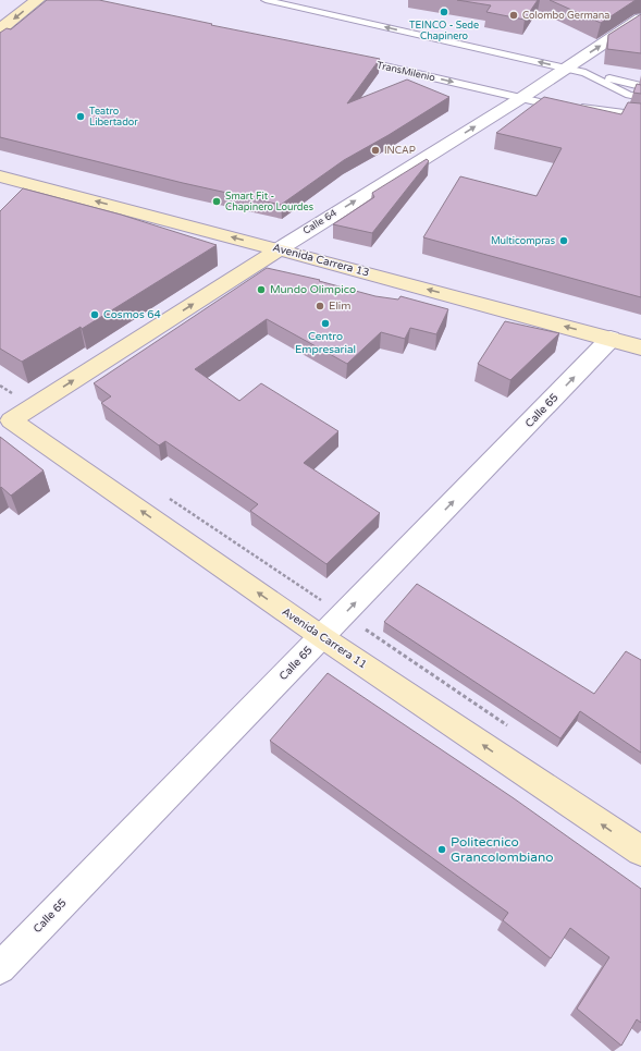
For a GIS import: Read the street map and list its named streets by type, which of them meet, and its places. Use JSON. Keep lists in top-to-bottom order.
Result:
{
  "streets": {
    "main road": ["Calle 64", "Avenida Carrera 13", "Avenida Carrera 11"],
    "street": ["Calle 65"],
    "lane": ["TransMilenio"]
  },
  "crossings": [
    ["TransMilenio", "Calle 64"],
    ["Calle 64", "Avenida Carrera 13"],
    ["Calle 64", "Avenida Carrera 11"],
    ["Avenida Carrera 13", "Calle 65"],
    ["Calle 65", "Avenida Carrera 11"]
  ],
  "one_way": [
    "Calle 64",
    "Avenida Carrera 13",
    "Calle 65",
    "Avenida Carrera 11"
  ],
  "places": [
    "TEINCO - Sede Chapinero",
    "Colombo Germana",
    "Teatro Libertador",
    "INCAP",
    "Smart Fit - Chapinero Lourdes",
    "Multicompras",
    "Mundo Olimpico",
    "Elim",
    "Cosmos 64",
    "Centro Empresarial",
    "Politecnico Grancolombiano"
  ]
}
